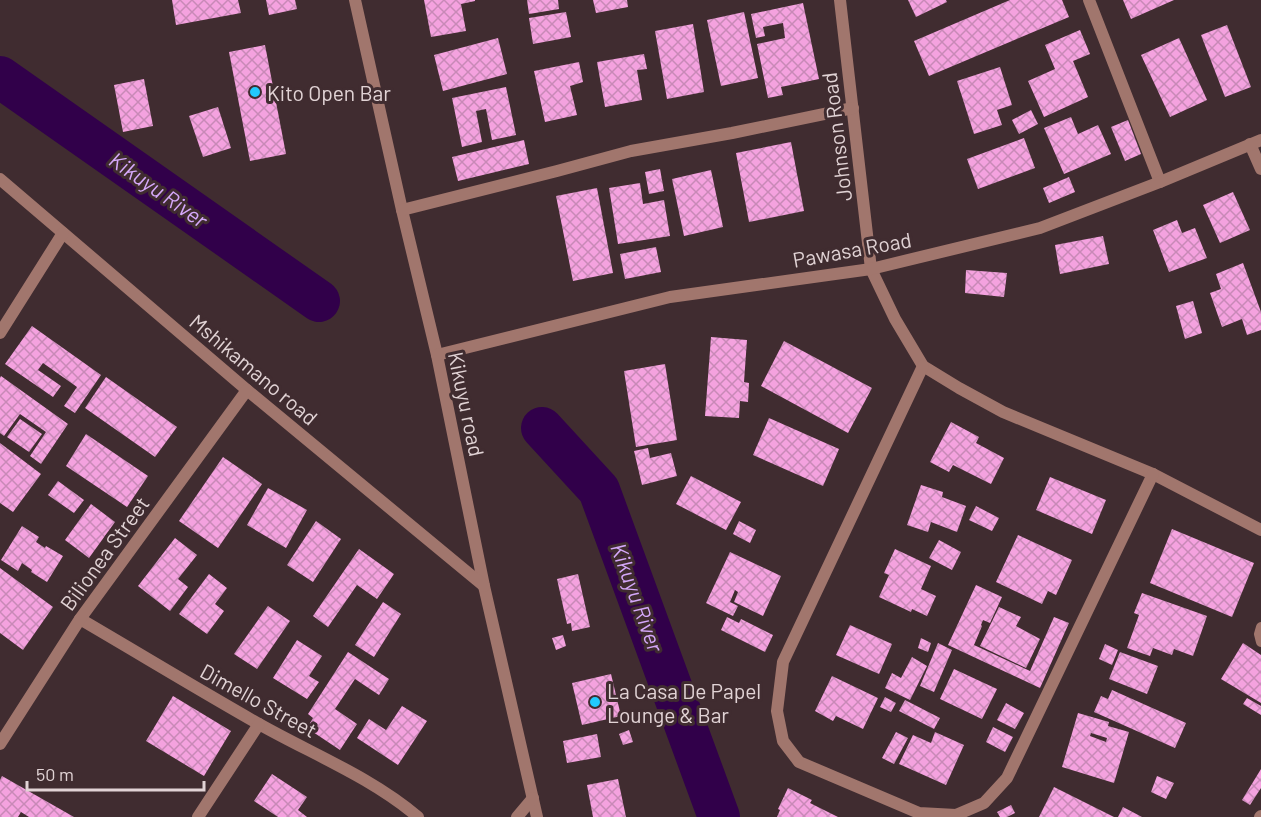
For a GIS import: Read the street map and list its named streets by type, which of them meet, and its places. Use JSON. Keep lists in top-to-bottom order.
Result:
{
  "streets": {
    "street": [
      "Johnson Road",
      "Pawasa Road",
      "Mshikamano road",
      "Kikuyu road",
      "Bilionea Street",
      "Dimello Street"
    ]
  },
  "crossings": [
    ["Johnson Road", "Pawasa Road"],
    ["Pawasa Road", "Kikuyu road"],
    ["Mshikamano road", "Kikuyu road"],
    ["Mshikamano road", "Bilionea Street"],
    ["Bilionea Street", "Dimello Street"]
  ],
  "water": ["Kikuyu River"],
  "places": ["Kito Open Bar", "La Casa De Papel Lounge & Bar"],
  "scale_bar": "50 m"
}
